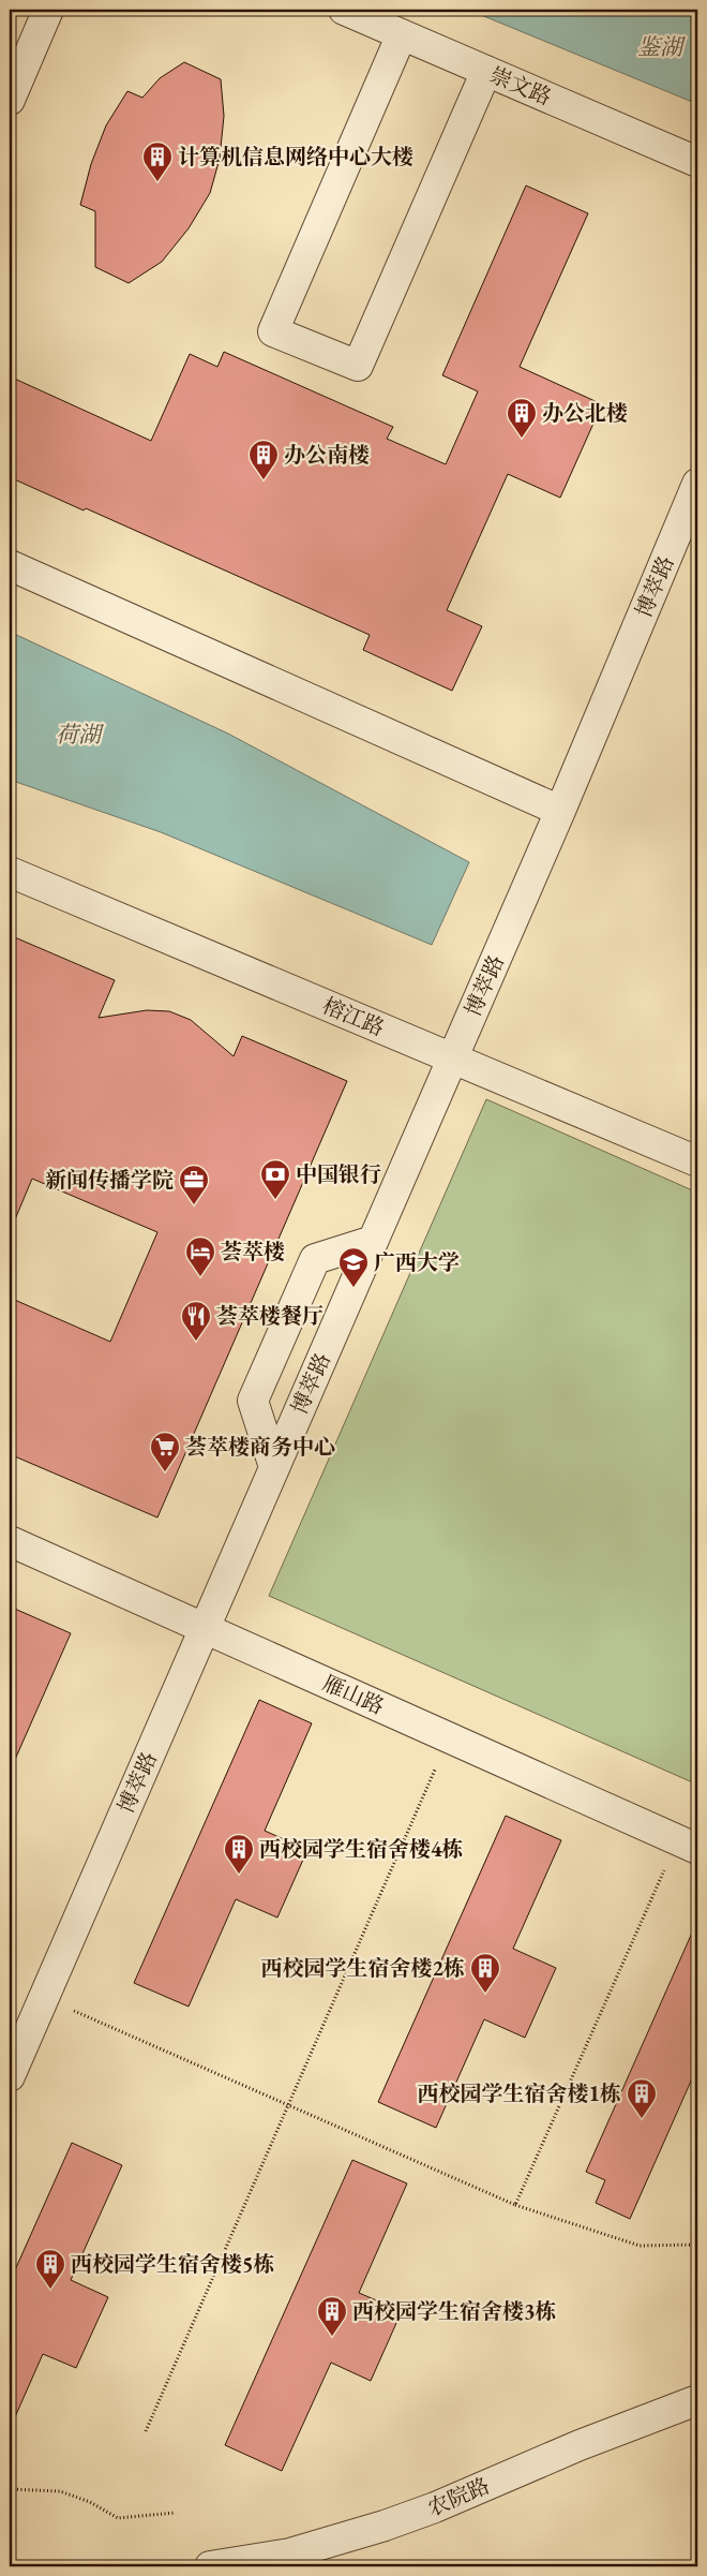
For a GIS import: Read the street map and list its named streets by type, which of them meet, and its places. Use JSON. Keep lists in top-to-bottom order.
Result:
{
  "streets": {
    "street": [
      "崇文路",
      "博萃路",
      "榕江路",
      "雁山路",
      "农院路"
    ]
  },
  "crossings": [
    ["博萃路", "榕江路"],
    ["博萃路", "雁山路"]
  ],
  "water": ["鉴湖", "荷湖"],
  "places": {
    "building": [
      "计算机信息网络中心大楼",
      "办公北楼",
      "办公南楼",
      "西校园学生宿舍楼4栋",
      "西校园学生宿舍楼2栋",
      "西校园学生宿舍楼1栋",
      "西校园学生宿舍楼5栋",
      "西校园学生宿舍楼3栋"
    ],
    "bank": ["中国银行"],
    "office": ["新闻传播学院"],
    "hotel": ["荟萃楼"],
    "school or university": ["广西大学"],
    "restaurant": ["荟萃楼餐厅"],
    "supermarket": ["荟萃楼商务中心"]
  }
}
